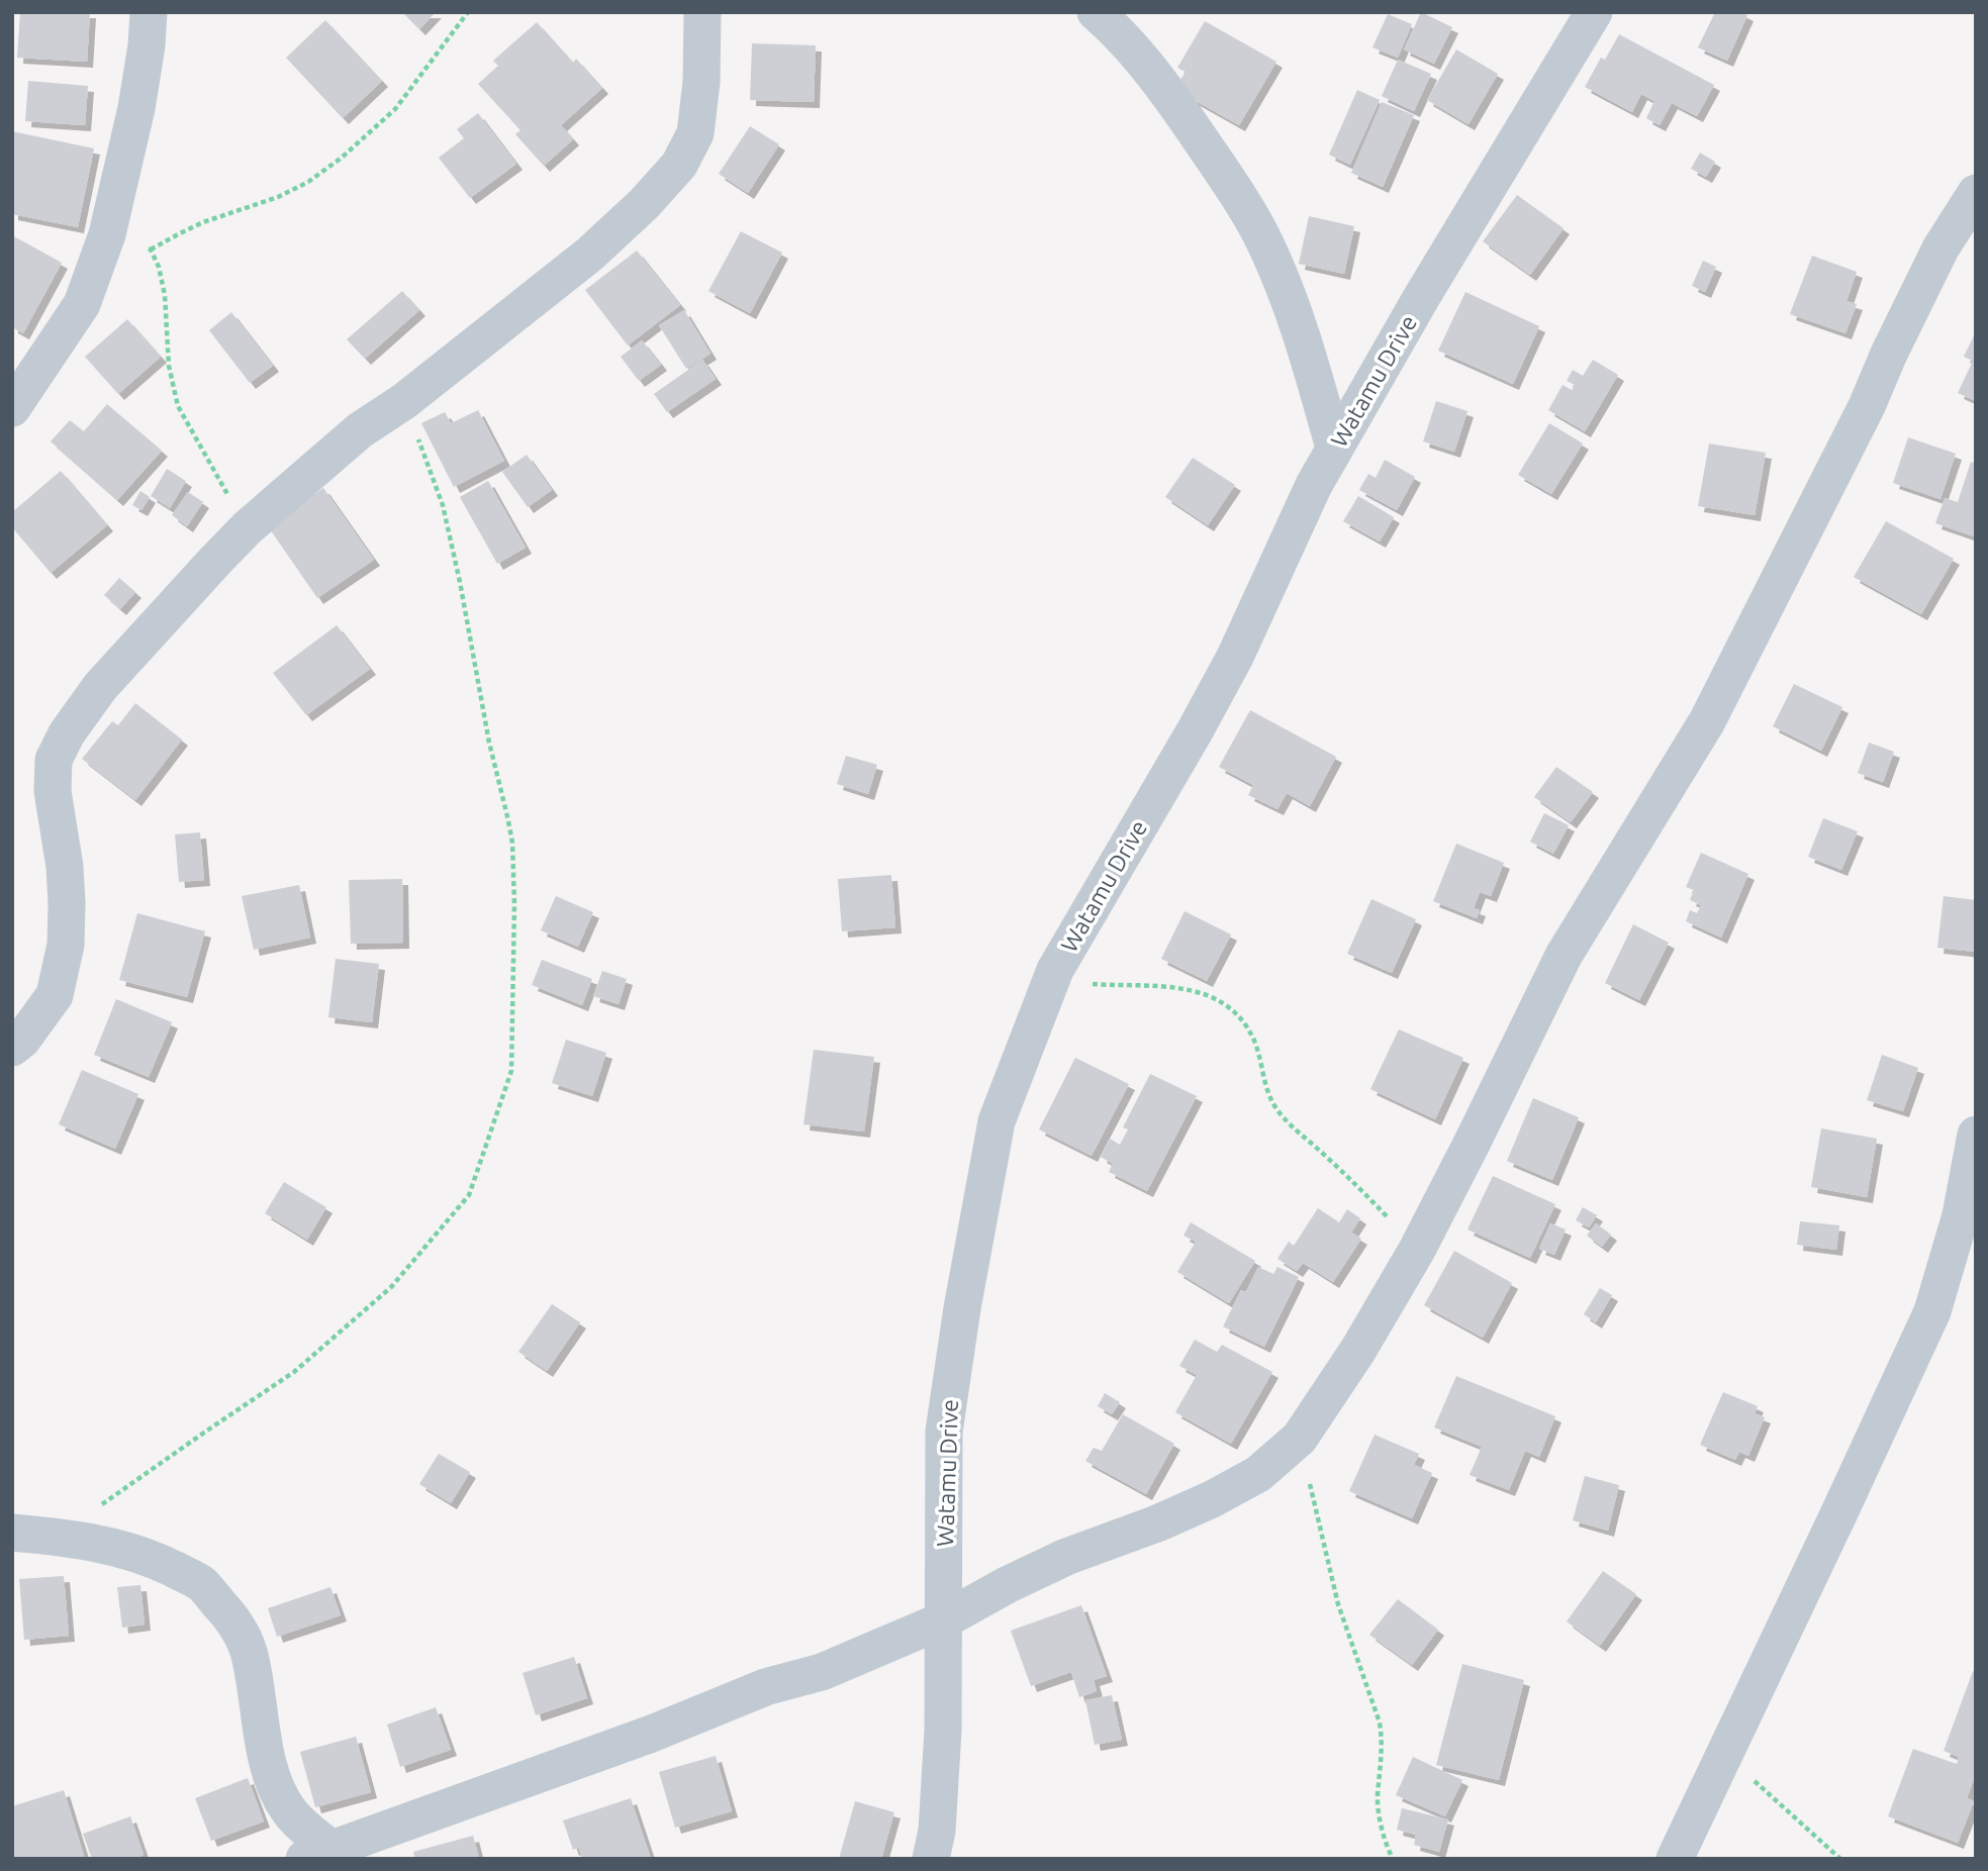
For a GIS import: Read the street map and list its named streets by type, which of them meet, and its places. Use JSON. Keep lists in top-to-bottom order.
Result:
{
  "streets": {
    "street": ["Watamu Drive"]
  }
}
